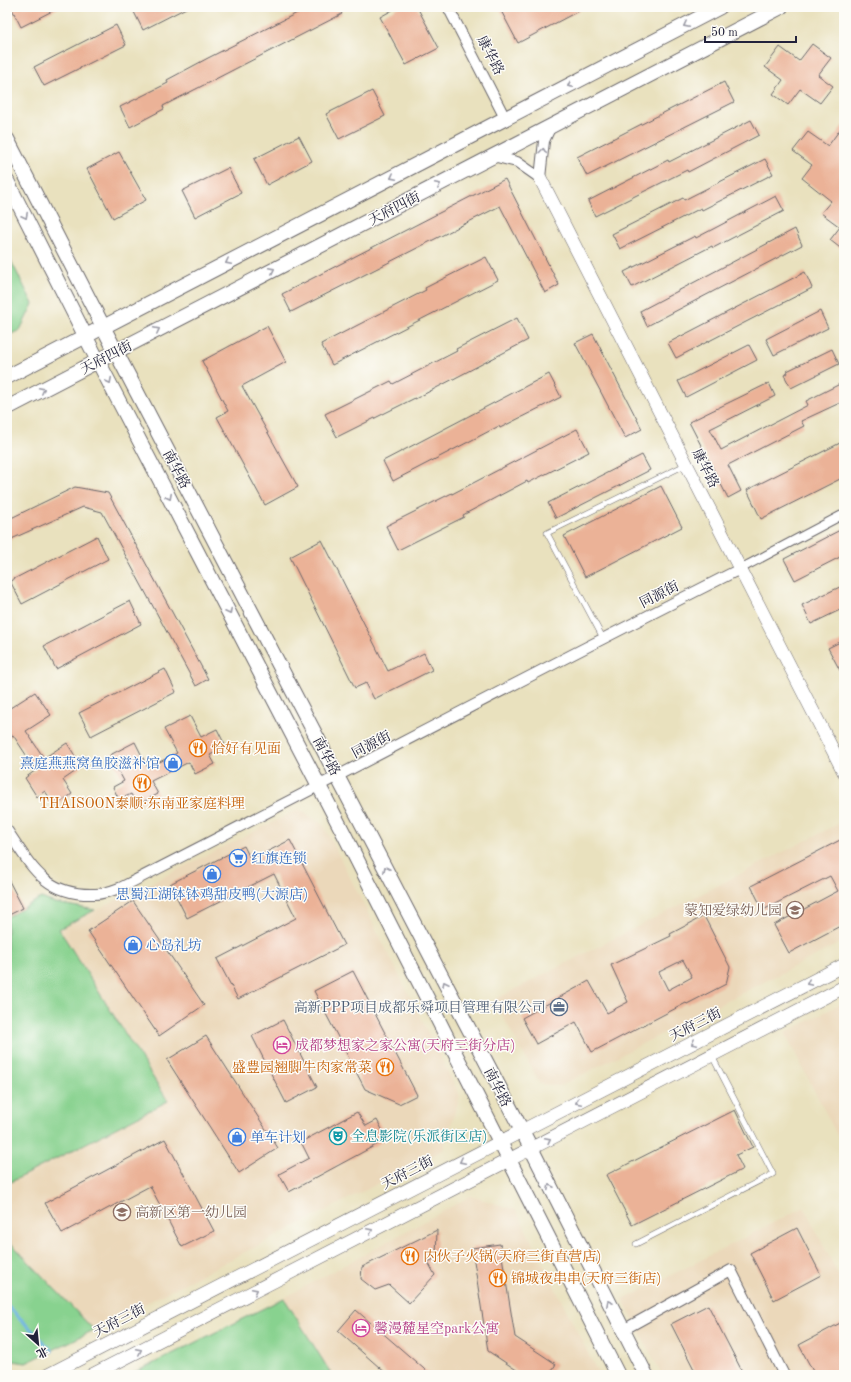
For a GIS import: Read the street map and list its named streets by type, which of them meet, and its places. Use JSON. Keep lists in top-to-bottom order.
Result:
{
  "streets": {
    "main road": ["天府四街", "南华路"],
    "street": ["康华路", "同源街", "天府三街"]
  },
  "crossings": [
    ["康华路", "天府四街"],
    ["康华路", "同源街"],
    ["天府四街", "南华路"],
    ["南华路", "同源街"],
    ["南华路", "天府三街"]
  ],
  "places": {
    "restaurant": [
      "恰好有见面",
      "THAISOON泰顺·东南亚家庭料理",
      "盛豊园翘脚牛肉家常菜",
      "内伙子火锅(天府三街直营店)",
      "锦城夜串串(天府三街店)"
    ],
    "shop": [
      "熹庭燕燕窝鱼胶滋补馆",
      "思蜀江湖钵钵鸡甜皮鸭(大源店)",
      "心岛礼坊",
      "单车计划"
    ],
    "supermarket": ["红旗连锁"],
    "school or university": ["蒙知爱绿幼儿园", "高新区第一幼儿园"],
    "office": ["高新PPP项目成都乐舜项目管理有限公司"],
    "hotel": ["成都梦想家之家公寓(天府三街分店)", "馨漫麓星空park公寓"],
    "theatre": ["全息影院(乐派街区店)"]
  },
  "scale_bar": "50 m",
  "north": "bottom right"
}
